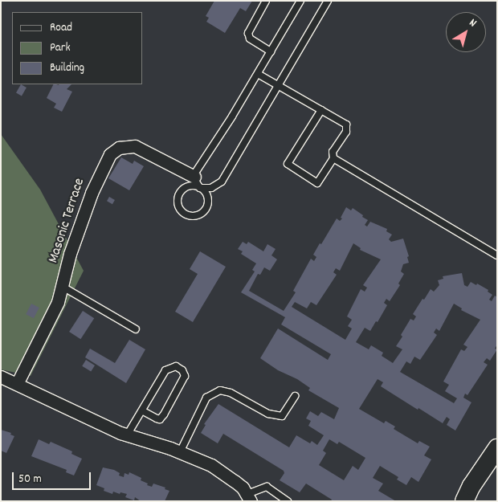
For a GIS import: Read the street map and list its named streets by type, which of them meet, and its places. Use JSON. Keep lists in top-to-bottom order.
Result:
{
  "streets": {
    "street": ["Masonic Terrace"]
  },
  "legend": ["Road", "Park", "Building"],
  "scale_bar": "50 m",
  "north": "top right"
}
